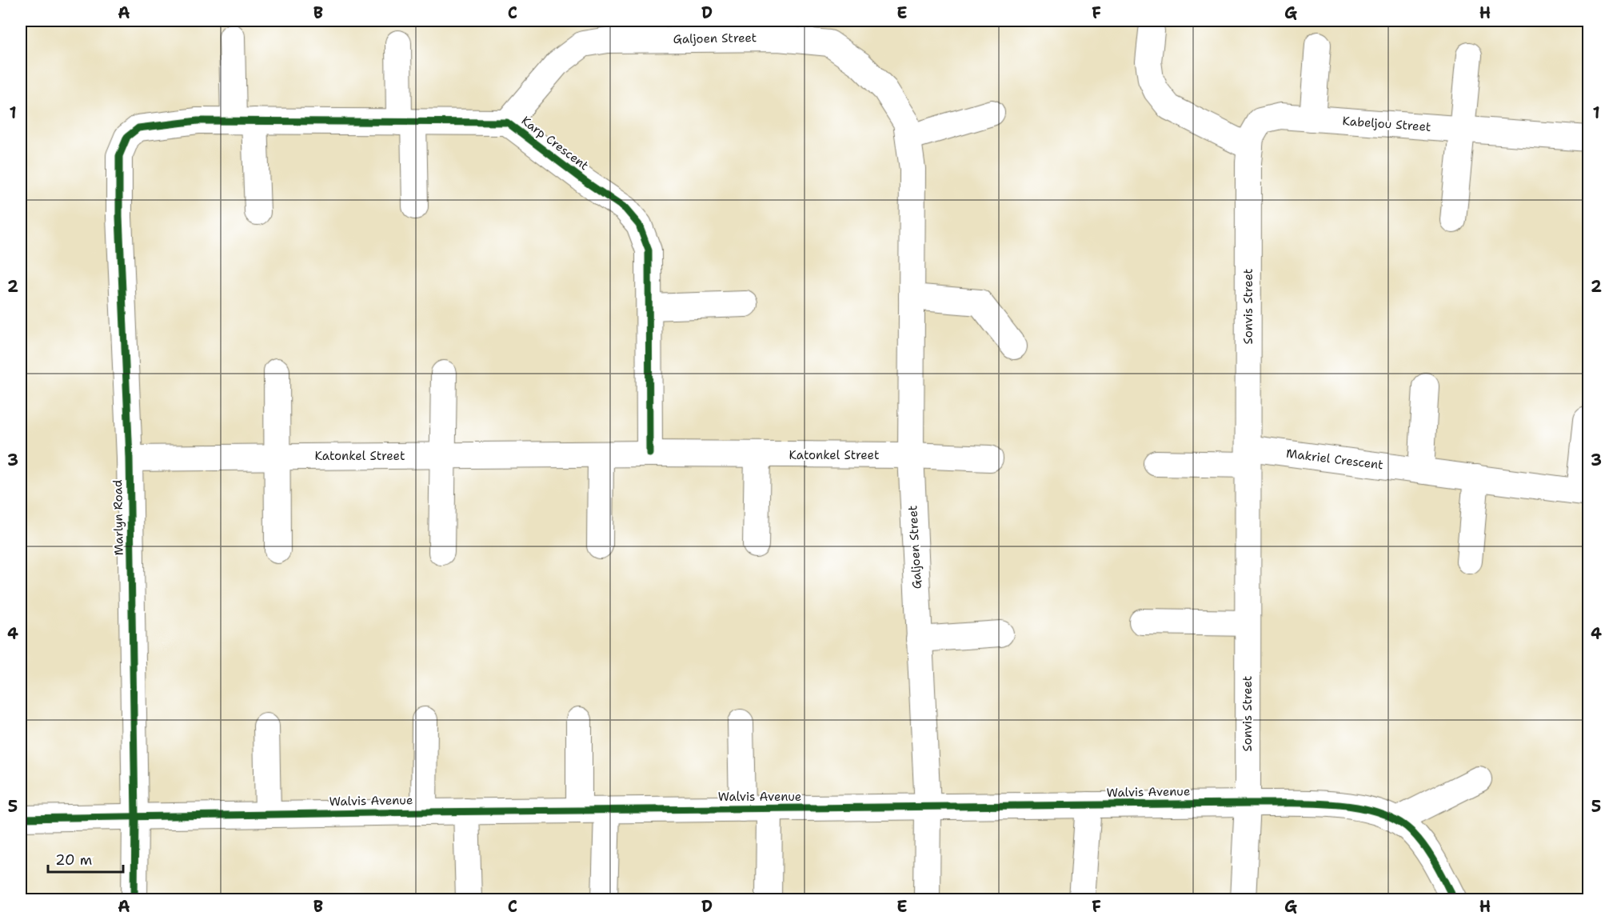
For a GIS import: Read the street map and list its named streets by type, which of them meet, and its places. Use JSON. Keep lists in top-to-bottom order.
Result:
{
  "streets": {
    "street": [
      "Galjoen Street",
      "Kabeljou Street",
      "Karp Crescent",
      "Sonvis Street",
      "Katonkel Street",
      "Makriel Crescent",
      "Marlyn Road",
      "Walvis Avenue"
    ]
  },
  "crossings": [
    ["Galjoen Street", "Karp Crescent"],
    ["Galjoen Street", "Katonkel Street"],
    ["Galjoen Street", "Walvis Avenue"],
    ["Kabeljou Street", "Sonvis Street"],
    ["Karp Crescent", "Katonkel Street"],
    ["Karp Crescent", "Marlyn Road"],
    ["Sonvis Street", "Makriel Crescent"],
    ["Sonvis Street", "Walvis Avenue"],
    ["Katonkel Street", "Marlyn Road"],
    ["Marlyn Road", "Walvis Avenue"]
  ],
  "scale_bar": "20 m",
  "grid": {
    "columns": [
      "A",
      "B",
      "C",
      "D",
      "E",
      "F",
      "G",
      "H"
    ],
    "rows": [
      "1",
      "2",
      "3",
      "4",
      "5"
    ]
  }
}
